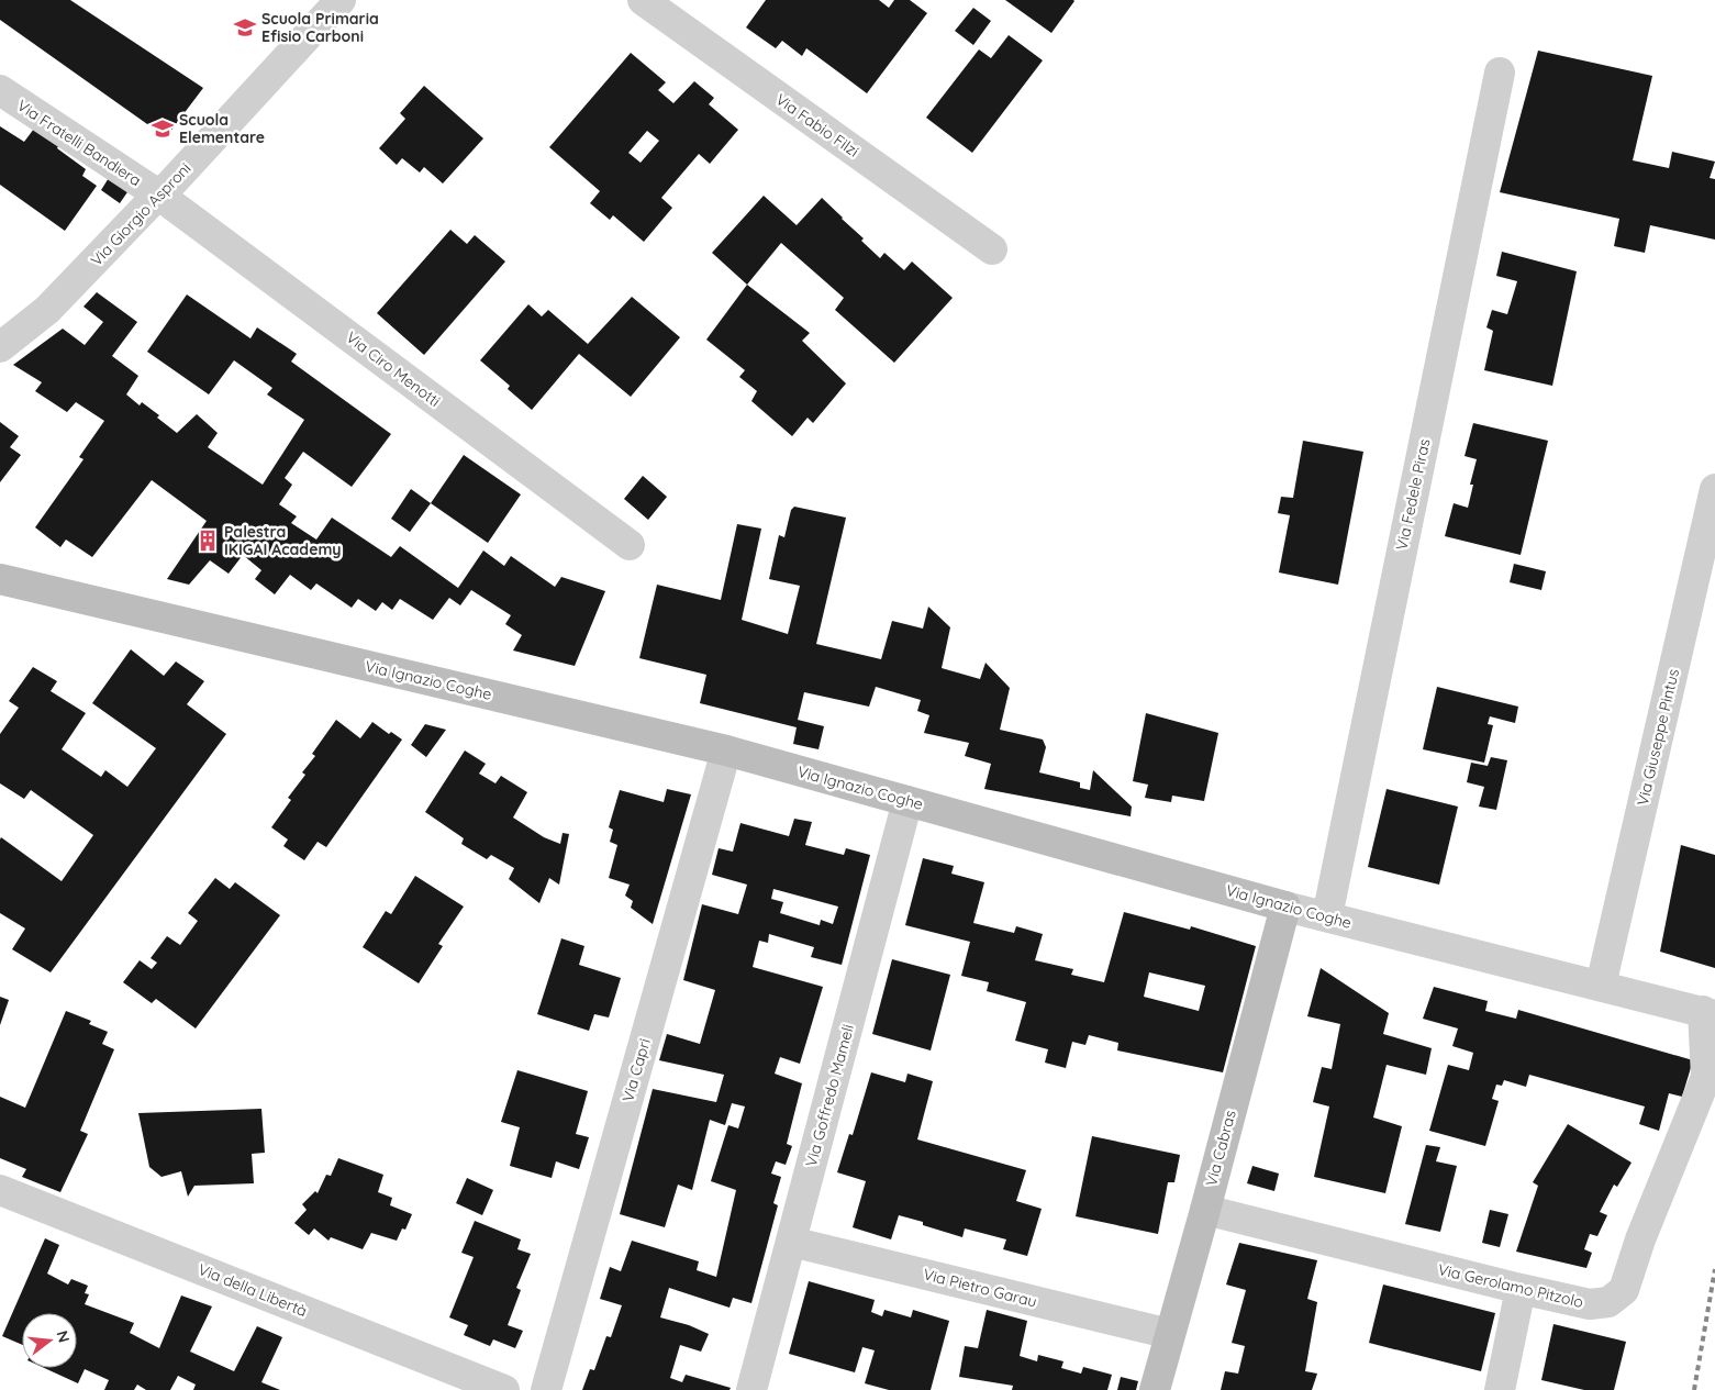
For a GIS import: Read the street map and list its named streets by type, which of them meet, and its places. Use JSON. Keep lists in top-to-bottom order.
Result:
{
  "streets": {
    "street": [
      "Via Fabio Filzi",
      "Via Fratelli Bandiera",
      "Via Giorgio Asproni",
      "Via Ciro Menotti",
      "Via Fedele Piras",
      "Via Ignazio Coghe",
      "Via Giuseppe Pintus",
      "Via Capri",
      "Via Goffredo Mameli",
      "Via Cabras",
      "Via Gerolamo Pitzolo",
      "Via Pietro Garau",
      "Via della Libertà"
    ]
  },
  "crossings": [
    ["Via Fratelli Bandiera", "Via Giorgio Asproni"],
    ["Via Fratelli Bandiera", "Via Ciro Menotti"],
    ["Via Giorgio Asproni", "Via Ciro Menotti"],
    ["Via Fedele Piras", "Via Ignazio Coghe"],
    ["Via Ignazio Coghe", "Via Giuseppe Pintus"],
    ["Via Ignazio Coghe", "Via Capri"],
    ["Via Ignazio Coghe", "Via Goffredo Mameli"],
    ["Via Ignazio Coghe", "Via Cabras"],
    ["Via Ignazio Coghe", "Via Gerolamo Pitzolo"],
    ["Via Goffredo Mameli", "Via Pietro Garau"],
    ["Via Cabras", "Via Gerolamo Pitzolo"],
    ["Via Cabras", "Via Pietro Garau"]
  ],
  "places": {
    "school or university": ["Scuola Primaria Efisio Carboni", "Scuola Elementare"],
    "building": ["Palestra IKIGAI Academy"]
  },
  "north": "right"
}
